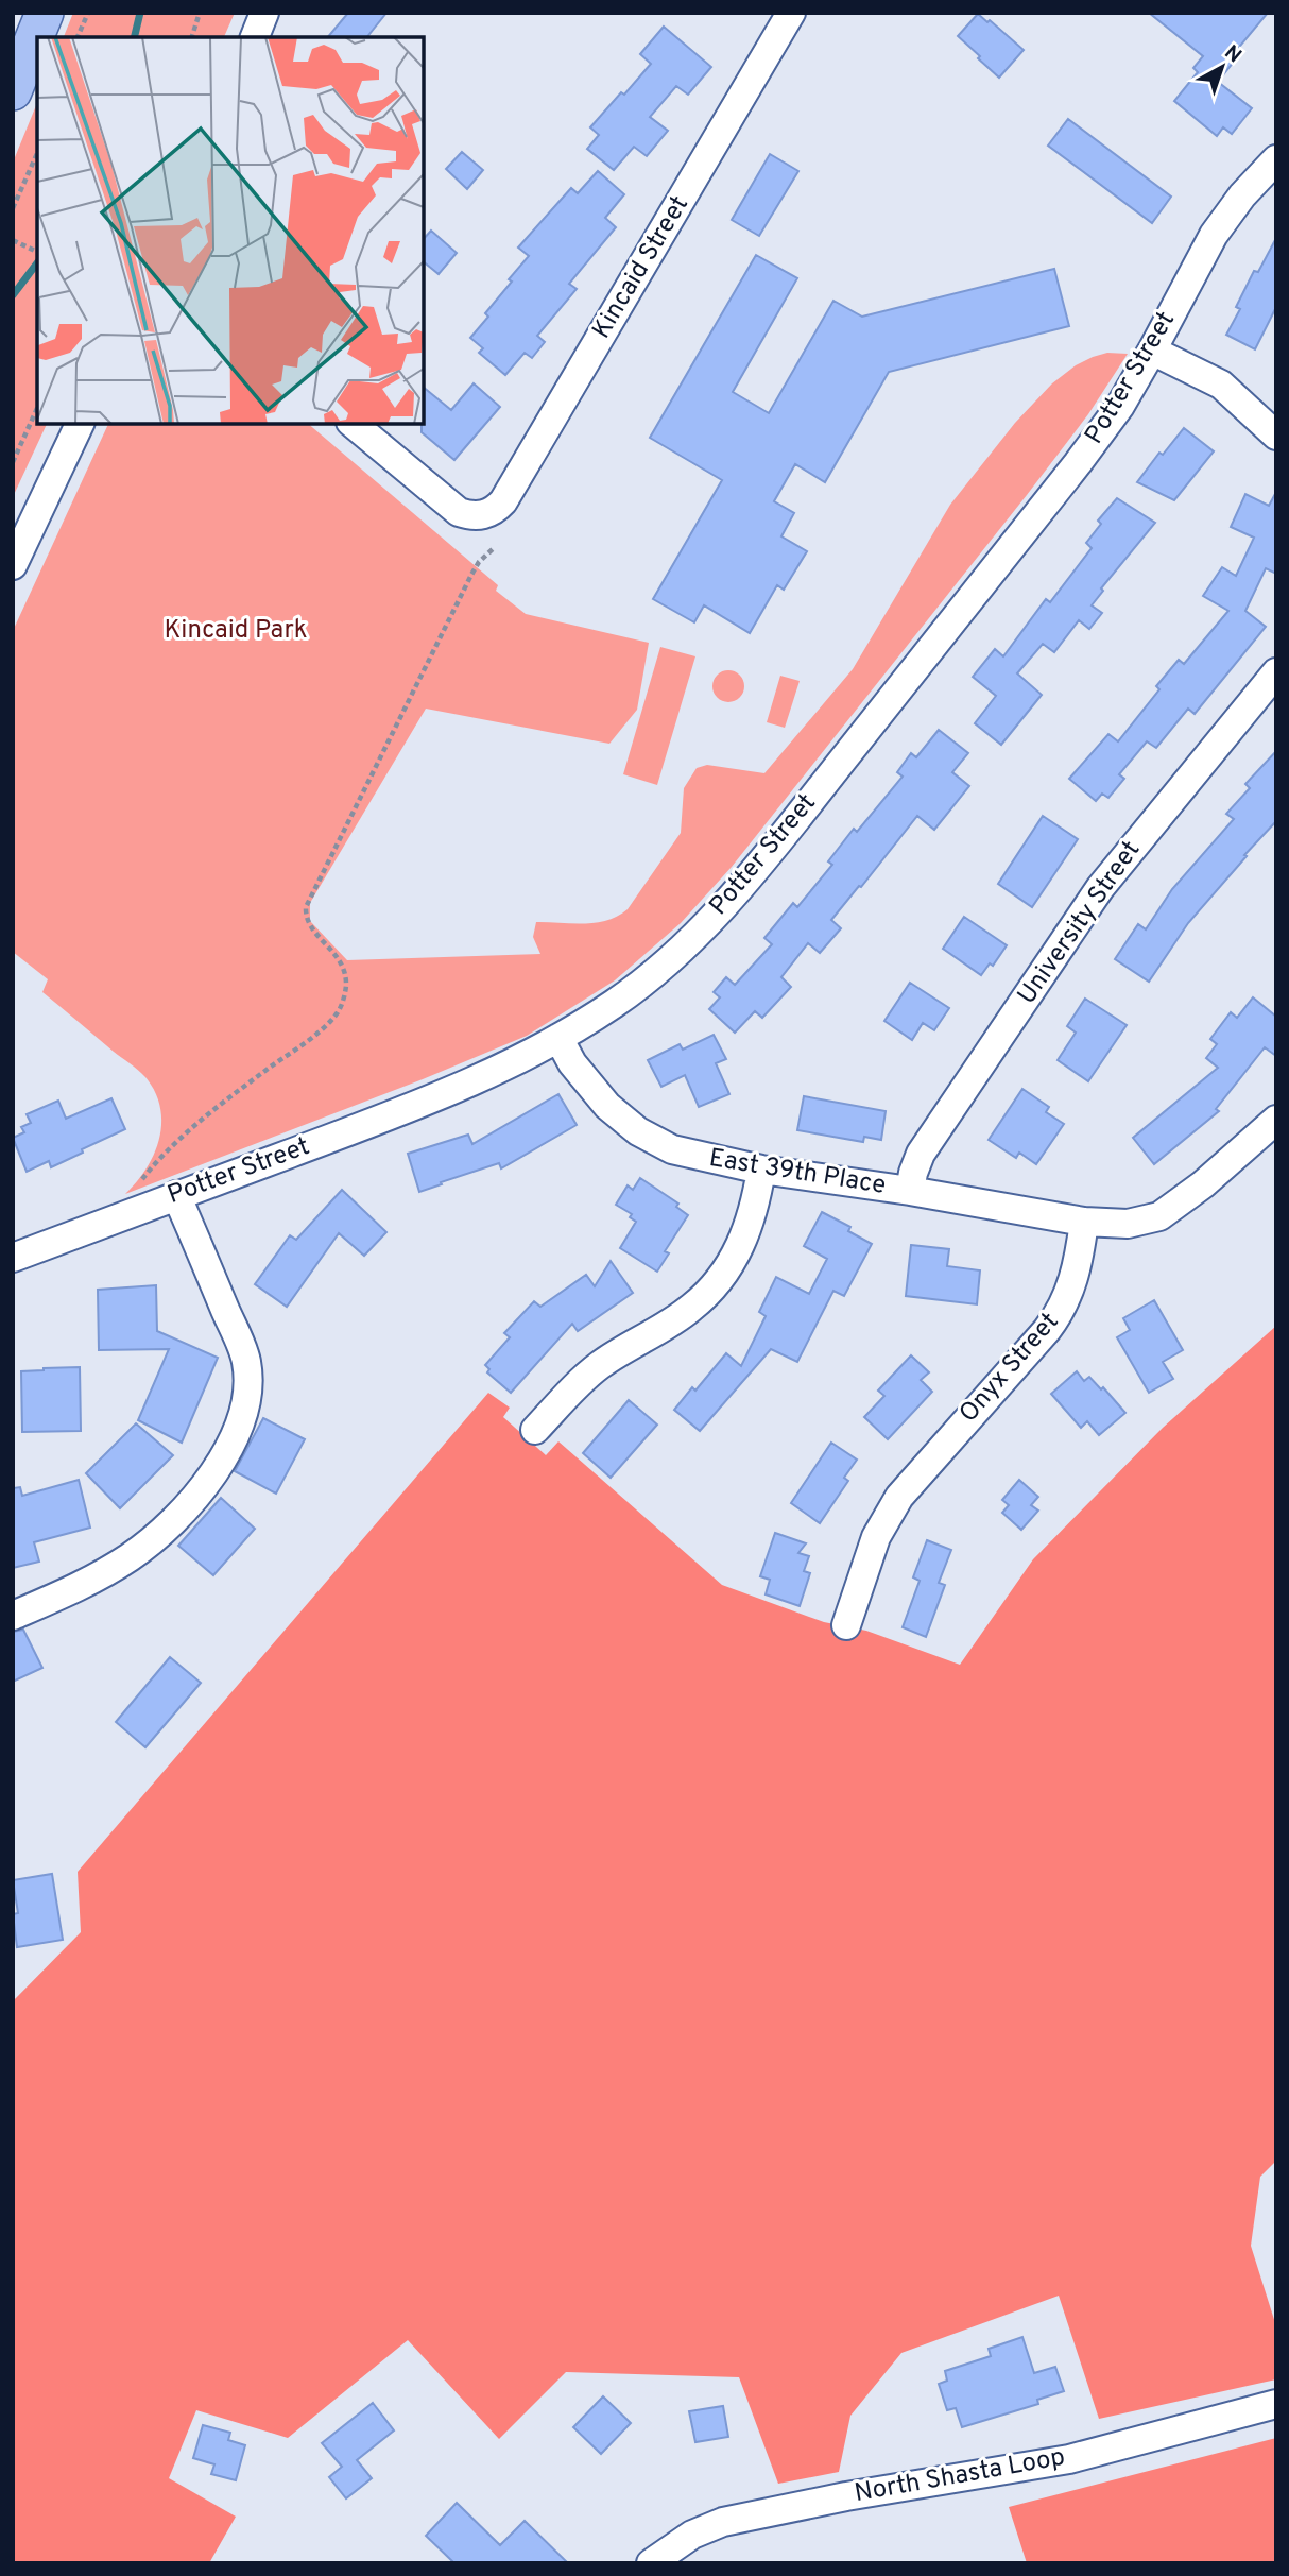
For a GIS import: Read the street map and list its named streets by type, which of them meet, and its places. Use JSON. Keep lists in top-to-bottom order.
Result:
{
  "streets": {
    "street": [
      "Kincaid Street",
      "Potter Street",
      "University Street",
      "East 39th Place",
      "Onyx Street",
      "North Shasta Loop"
    ]
  },
  "crossings": [
    ["Potter Street", "East 39th Place"],
    ["University Street", "East 39th Place"],
    ["East 39th Place", "Onyx Street"]
  ],
  "parks": ["Kincaid Park"],
  "north": "top right"
}
